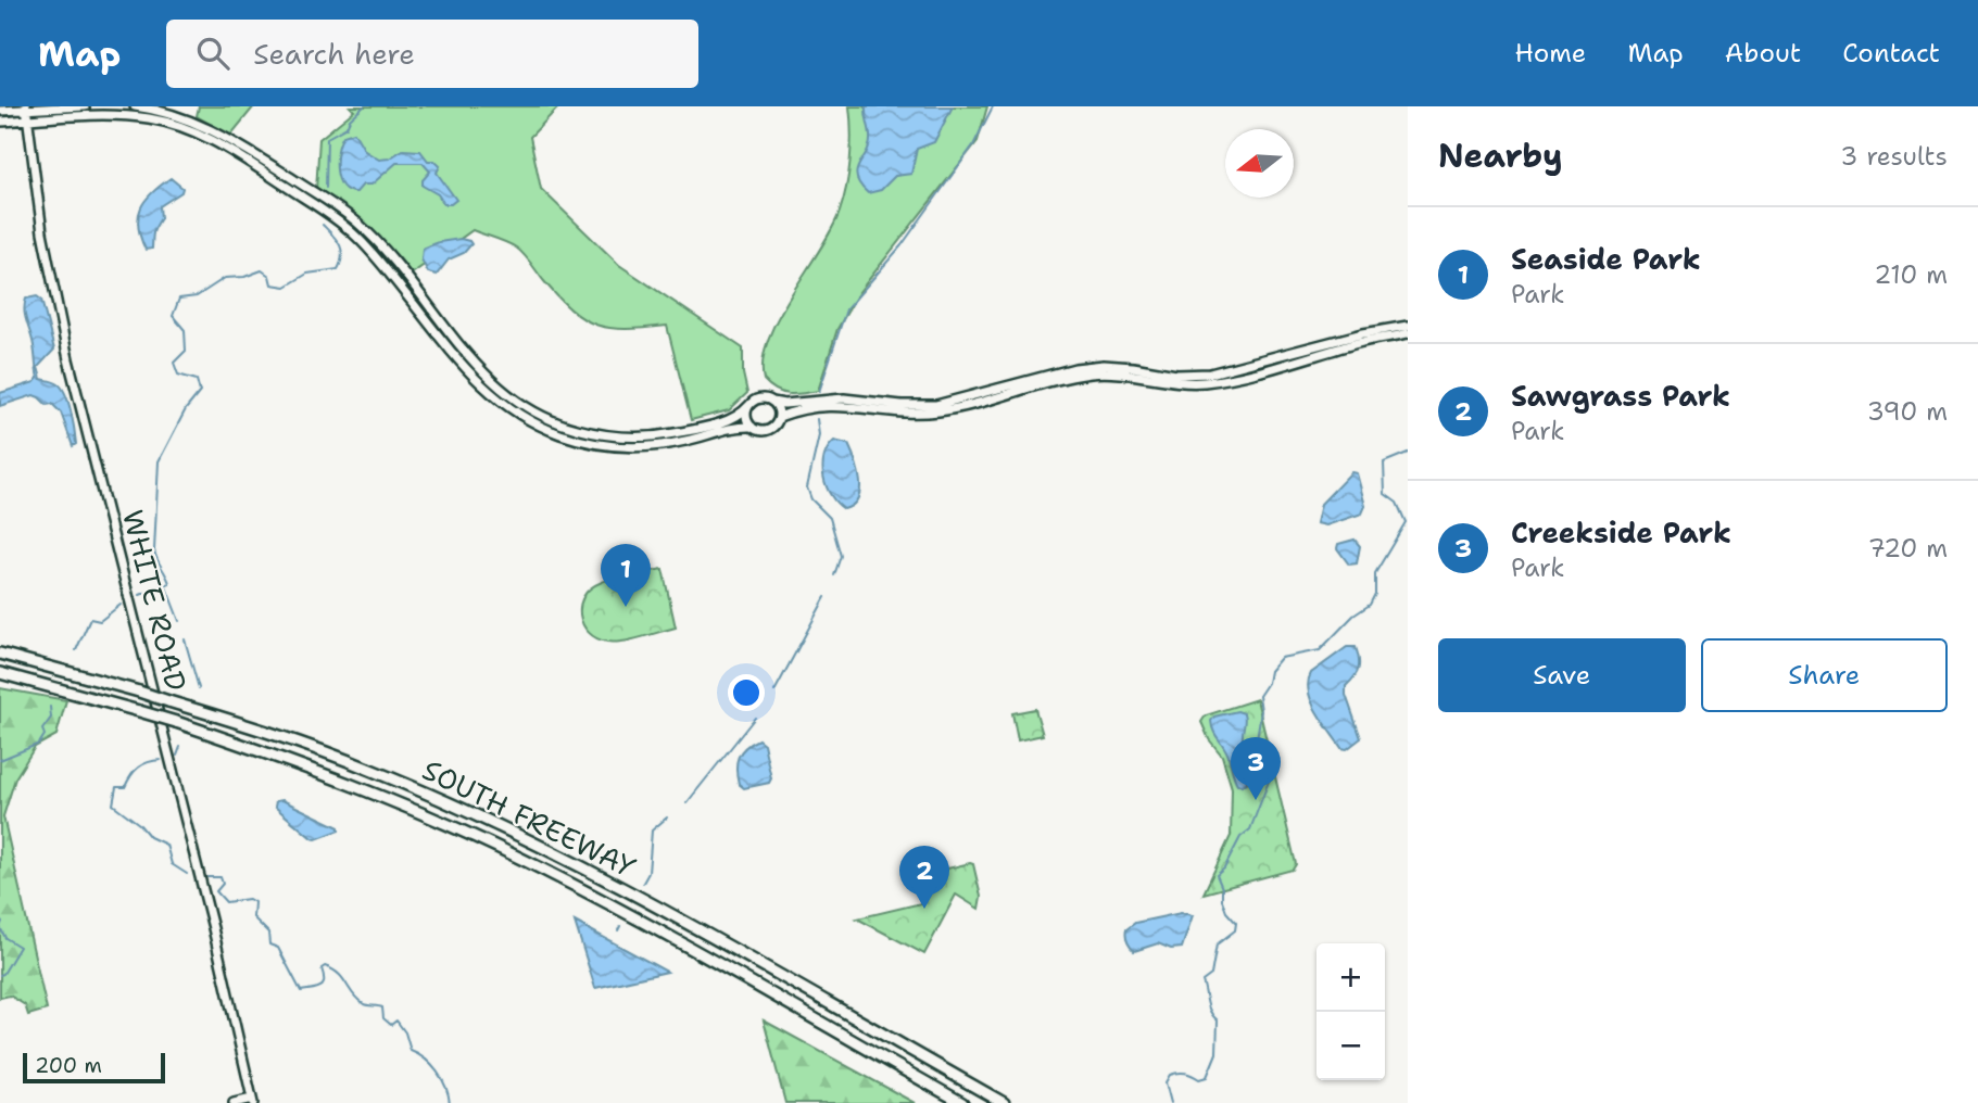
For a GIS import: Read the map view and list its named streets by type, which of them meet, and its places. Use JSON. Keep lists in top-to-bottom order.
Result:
{
  "streets": {
    "highway": ["SOUTH FREEWAY"],
    "street": ["WHITE ROAD"]
  },
  "scale_bar": "200 m",
  "north": "left",
  "page": {
    "header": "Map",
    "search": "Search here",
    "nav": [
      "Home",
      "Map",
      "About",
      "Contact"
    ],
    "heading": ["Nearby", "3 results"],
    "list": [
      {
        "mark": "1",
        "name": "Seaside Park",
        "note": "Park",
        "value": "210 m"
      },
      {
        "mark": "2",
        "name": "Sawgrass Park",
        "note": "Park",
        "value": "390 m"
      },
      {
        "mark": "3",
        "name": "Creekside Park",
        "note": "Park",
        "value": "720 m"
      }
    ],
    "pins": ["1", "3", "2"],
    "buttons": ["Save", "Share"],
    "map_buttons": ["+", "−"],
    "scale": "200 m"
  }
}
